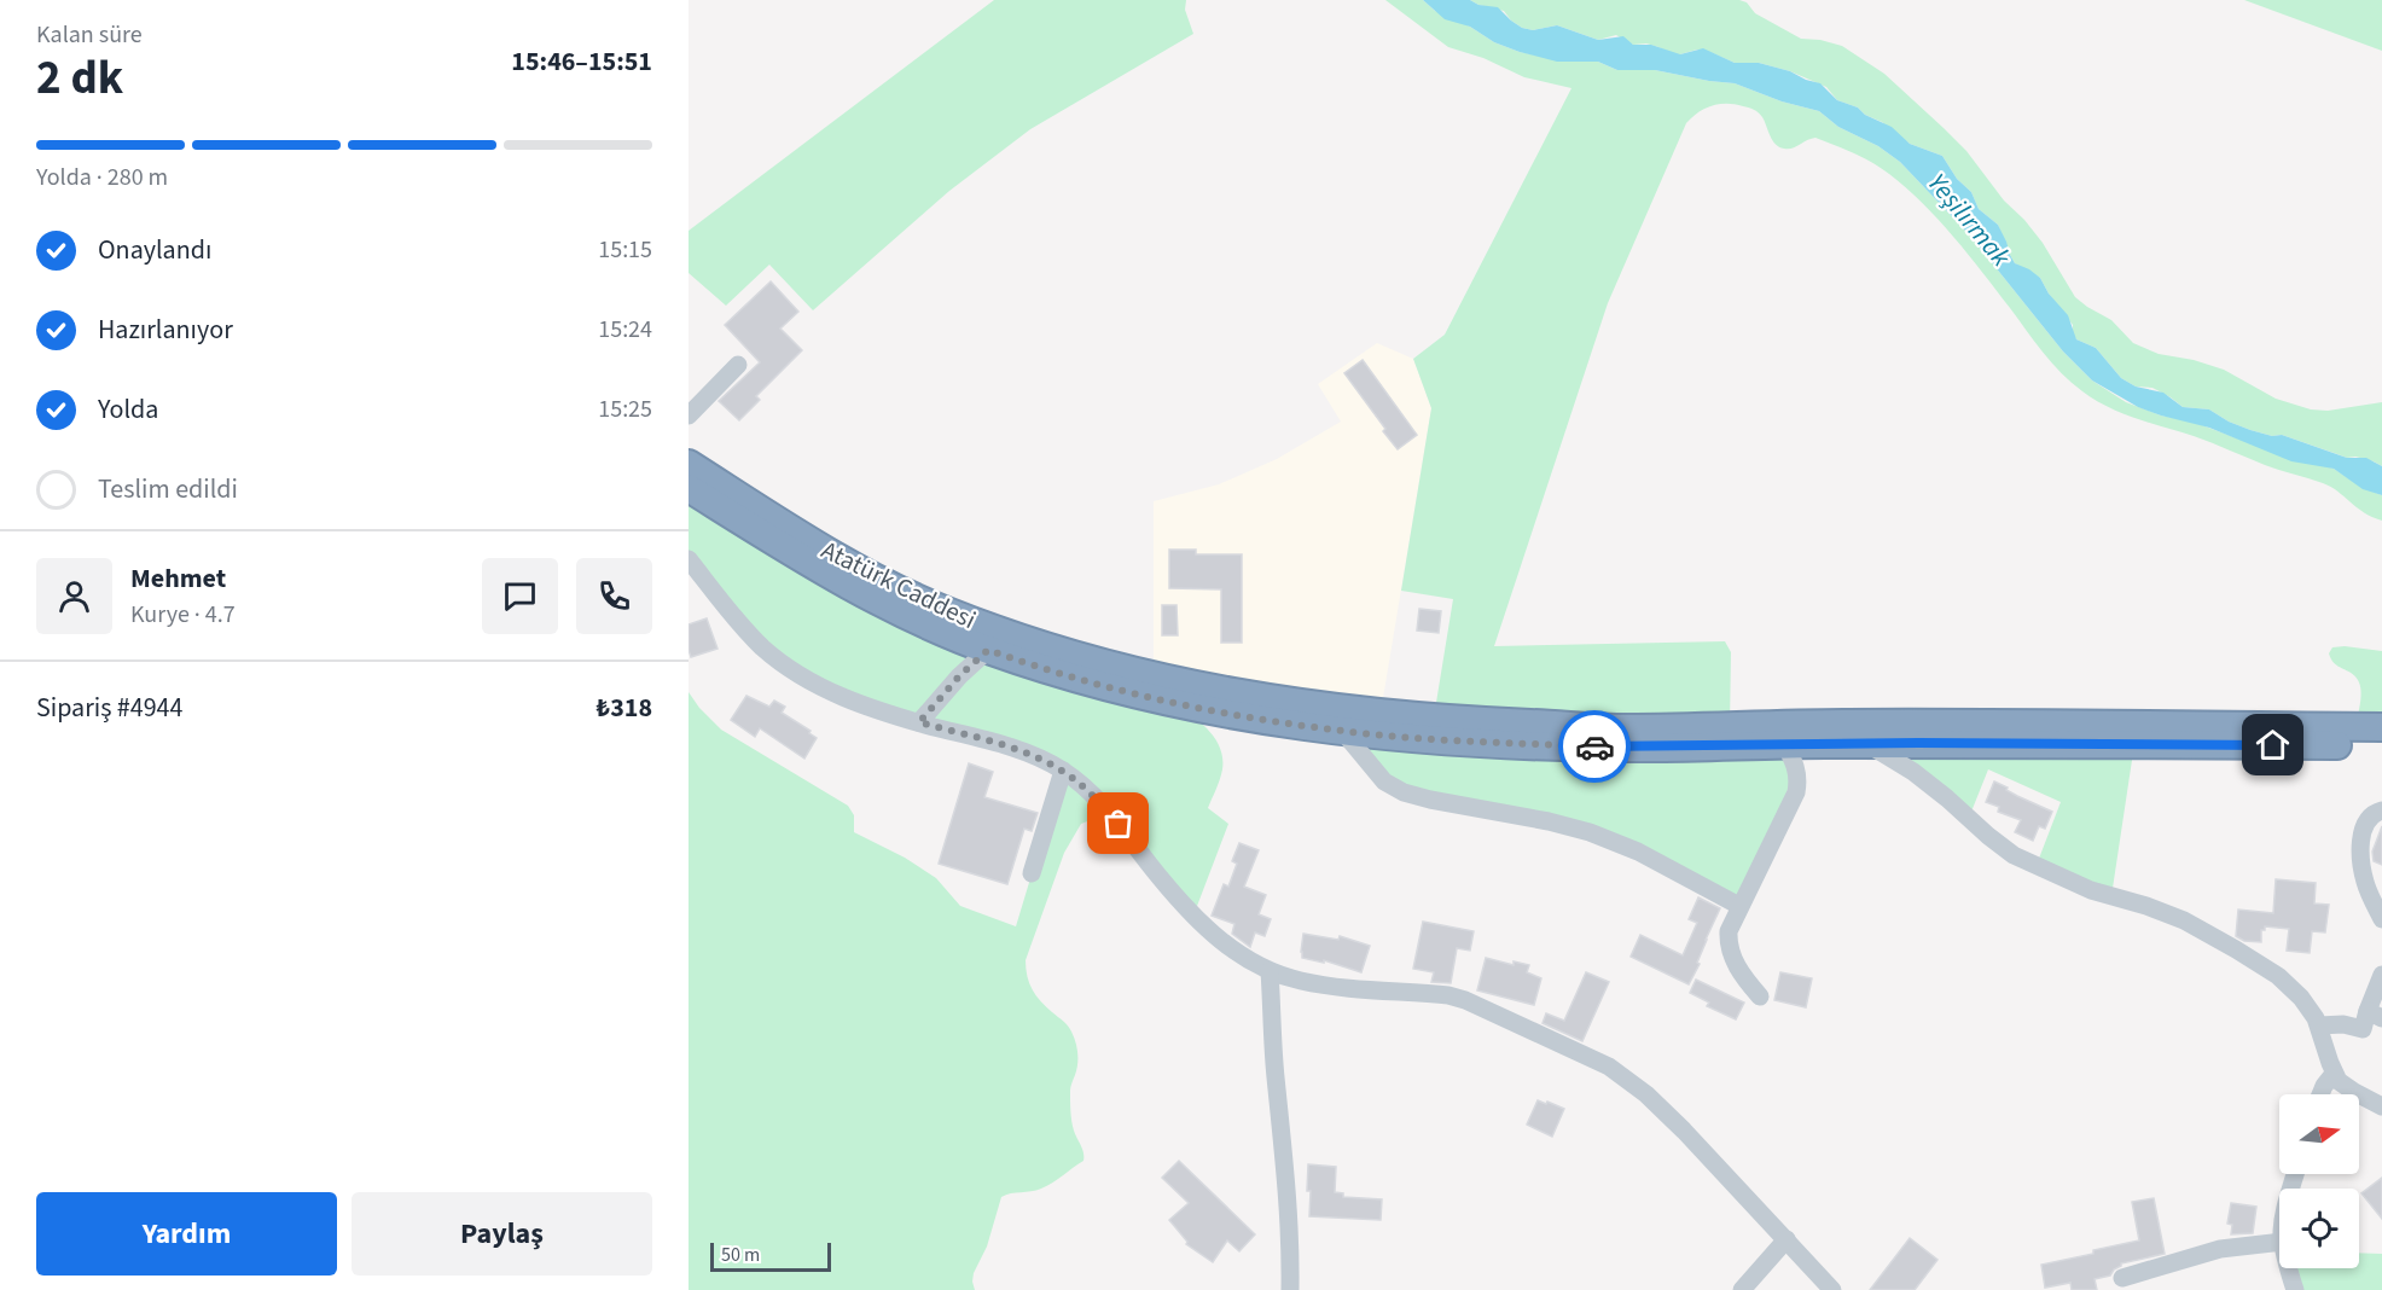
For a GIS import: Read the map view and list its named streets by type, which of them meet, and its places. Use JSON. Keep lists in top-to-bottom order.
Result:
{
  "streets": {
    "highway": ["Atatürk Caddesi"]
  },
  "water": ["Yeşilırmak"],
  "scale_bar": "50 m",
  "north": "right",
  "page": {
    "heading": ["2 dk", "Kalan süre", "15:46–15:51"],
    "panel": [
      "Mehmet",
      "Kurye · 4.7",
      "Sipariş #4944",
      "₺318"
    ],
    "bar": "Yolda · 280 m",
    "list": [
      ["Onaylandı", "15:15"],
      ["Hazırlanıyor", "15:24"],
      ["Yolda", "15:25"],
      "Teslim edildi"
    ],
    "buttons": ["Yardım", "Paylaş"],
    "scale": "50 m"
  }
}
